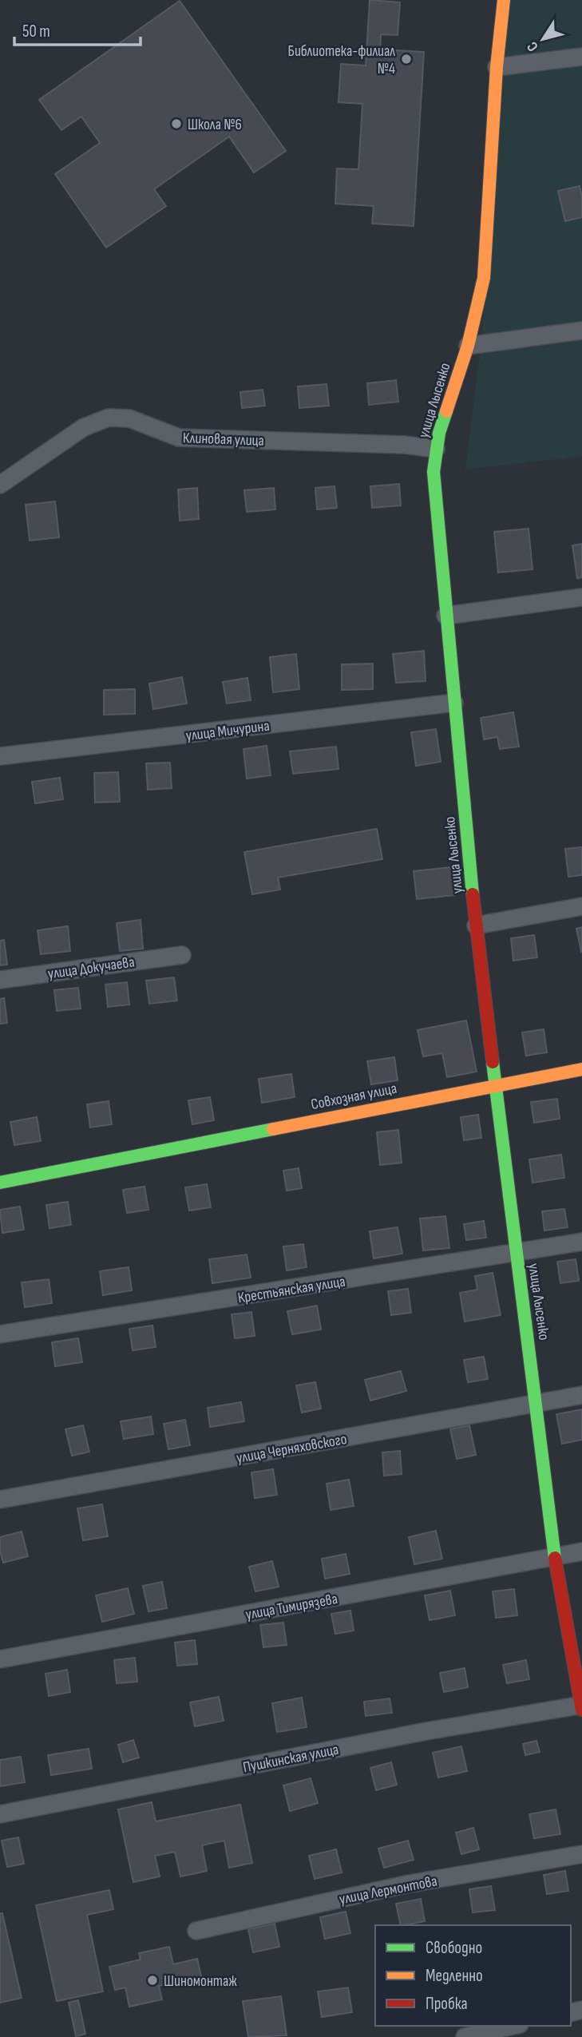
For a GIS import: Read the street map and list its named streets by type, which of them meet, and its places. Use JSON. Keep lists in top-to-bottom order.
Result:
{
  "streets": {
    "street": [
      "улица Лысенко",
      "Клиновая улица",
      "улица Мичурина",
      "улица Докучаева",
      "Совхозная улица",
      "Крестьянская улица",
      "улица Черняховского",
      "улица Тимирязева",
      "Пушкинская улица",
      "улица Лермонтова"
    ]
  },
  "crossings": [
    ["улица Лысенко", "Клиновая улица"],
    ["улица Лысенко", "улица Мичурина"],
    ["улица Лысенко", "Совхозная улица"],
    ["улица Лысенко", "Крестьянская улица"],
    ["улица Лысенко", "улица Черняховского"],
    ["улица Лысенко", "улица Тимирязева"],
    ["улица Лысенко", "Пушкинская улица"]
  ],
  "places": ["Библиотека-филиал №4", "Школа №6", "Шиномонтаж"],
  "legend": ["Свободно", "Медленно", "Пробка"],
  "scale_bar": "50 m",
  "north": "bottom left"
}
